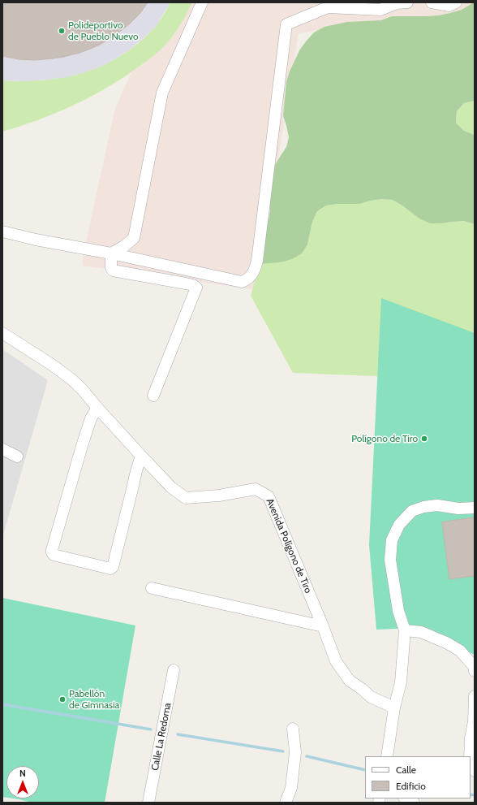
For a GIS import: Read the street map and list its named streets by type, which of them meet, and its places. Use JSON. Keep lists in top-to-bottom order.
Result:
{
  "streets": {
    "street": ["Avenida Polígono de Tiro", "Calle La Redoma"]
  },
  "places": ["Polideportivo de Pueblo Nuevo", "Polígono de Tiro", "Pabellón de Gimnasia"],
  "legend": ["Calle", "Edificio"],
  "north": "top"
}
